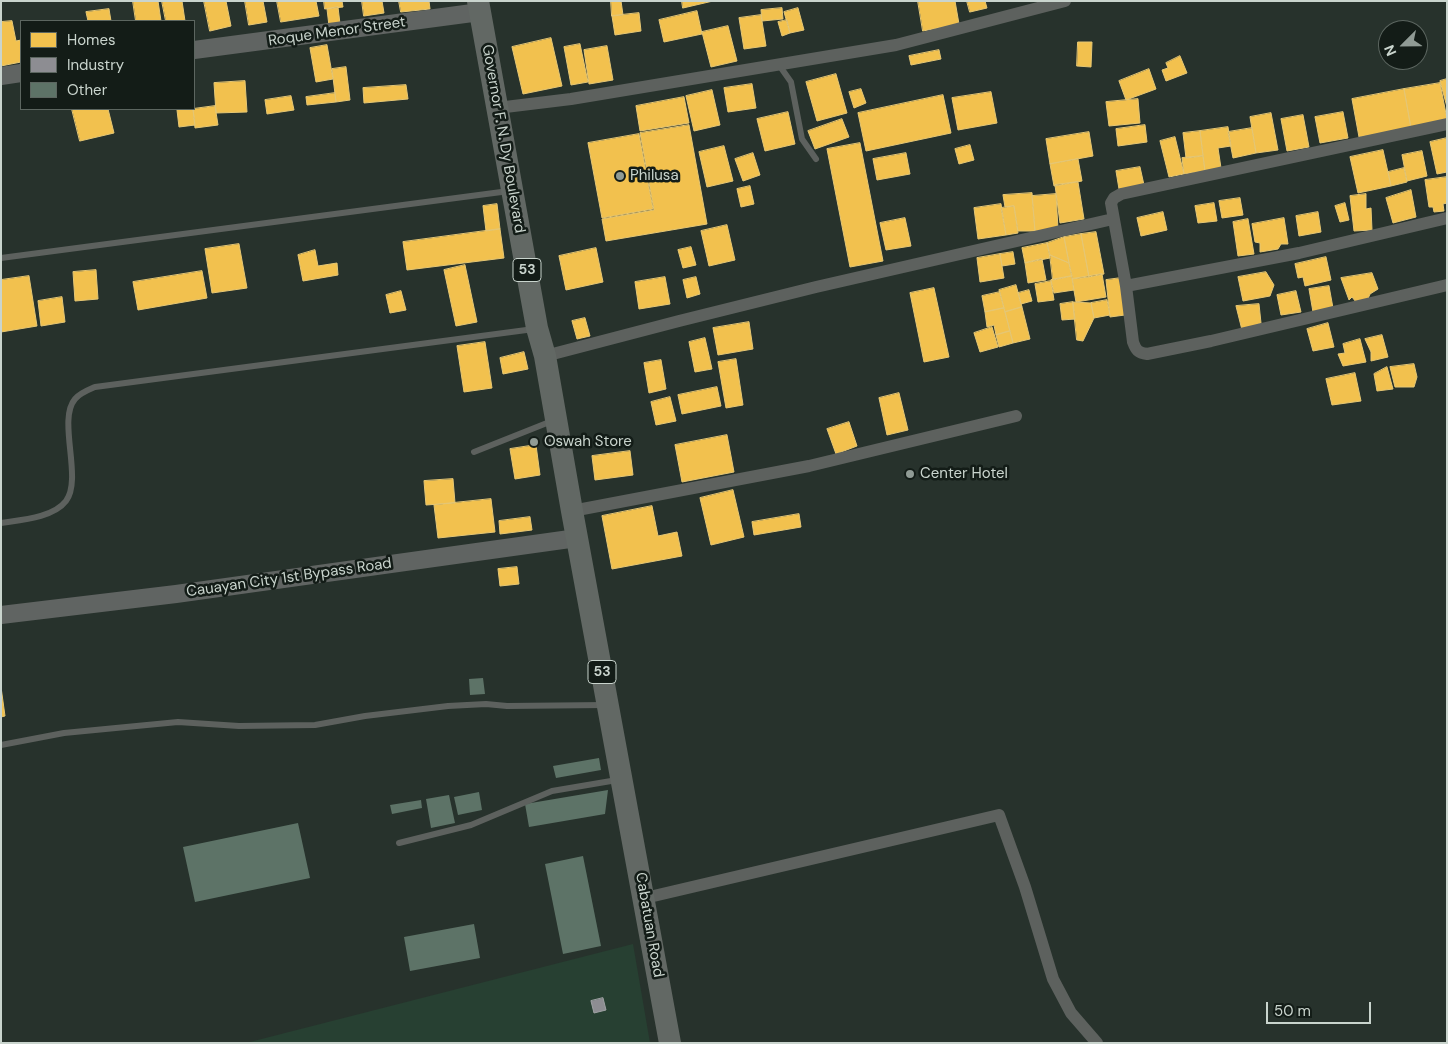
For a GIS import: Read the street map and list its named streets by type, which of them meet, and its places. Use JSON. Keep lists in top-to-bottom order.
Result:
{
  "streets": {
    "highway": ["Governor F. N. Dy Boulevard", "53", "Cabatuan Road"],
    "main road": ["Roque Menor Street", "Cauayan City 1st Bypass Road"]
  },
  "crossings": [
    ["Roque Menor Street", "Governor F. N. Dy Boulevard"],
    ["Governor F. N. Dy Boulevard", "Cauayan City 1st Bypass Road"],
    ["Governor F. N. Dy Boulevard", "Cabatuan Road"]
  ],
  "places": ["Philusa", "Oswah Store", "Center Hotel"],
  "legend": ["Homes", "Industry", "Other"],
  "scale_bar": "50 m",
  "north": "bottom left"
}
